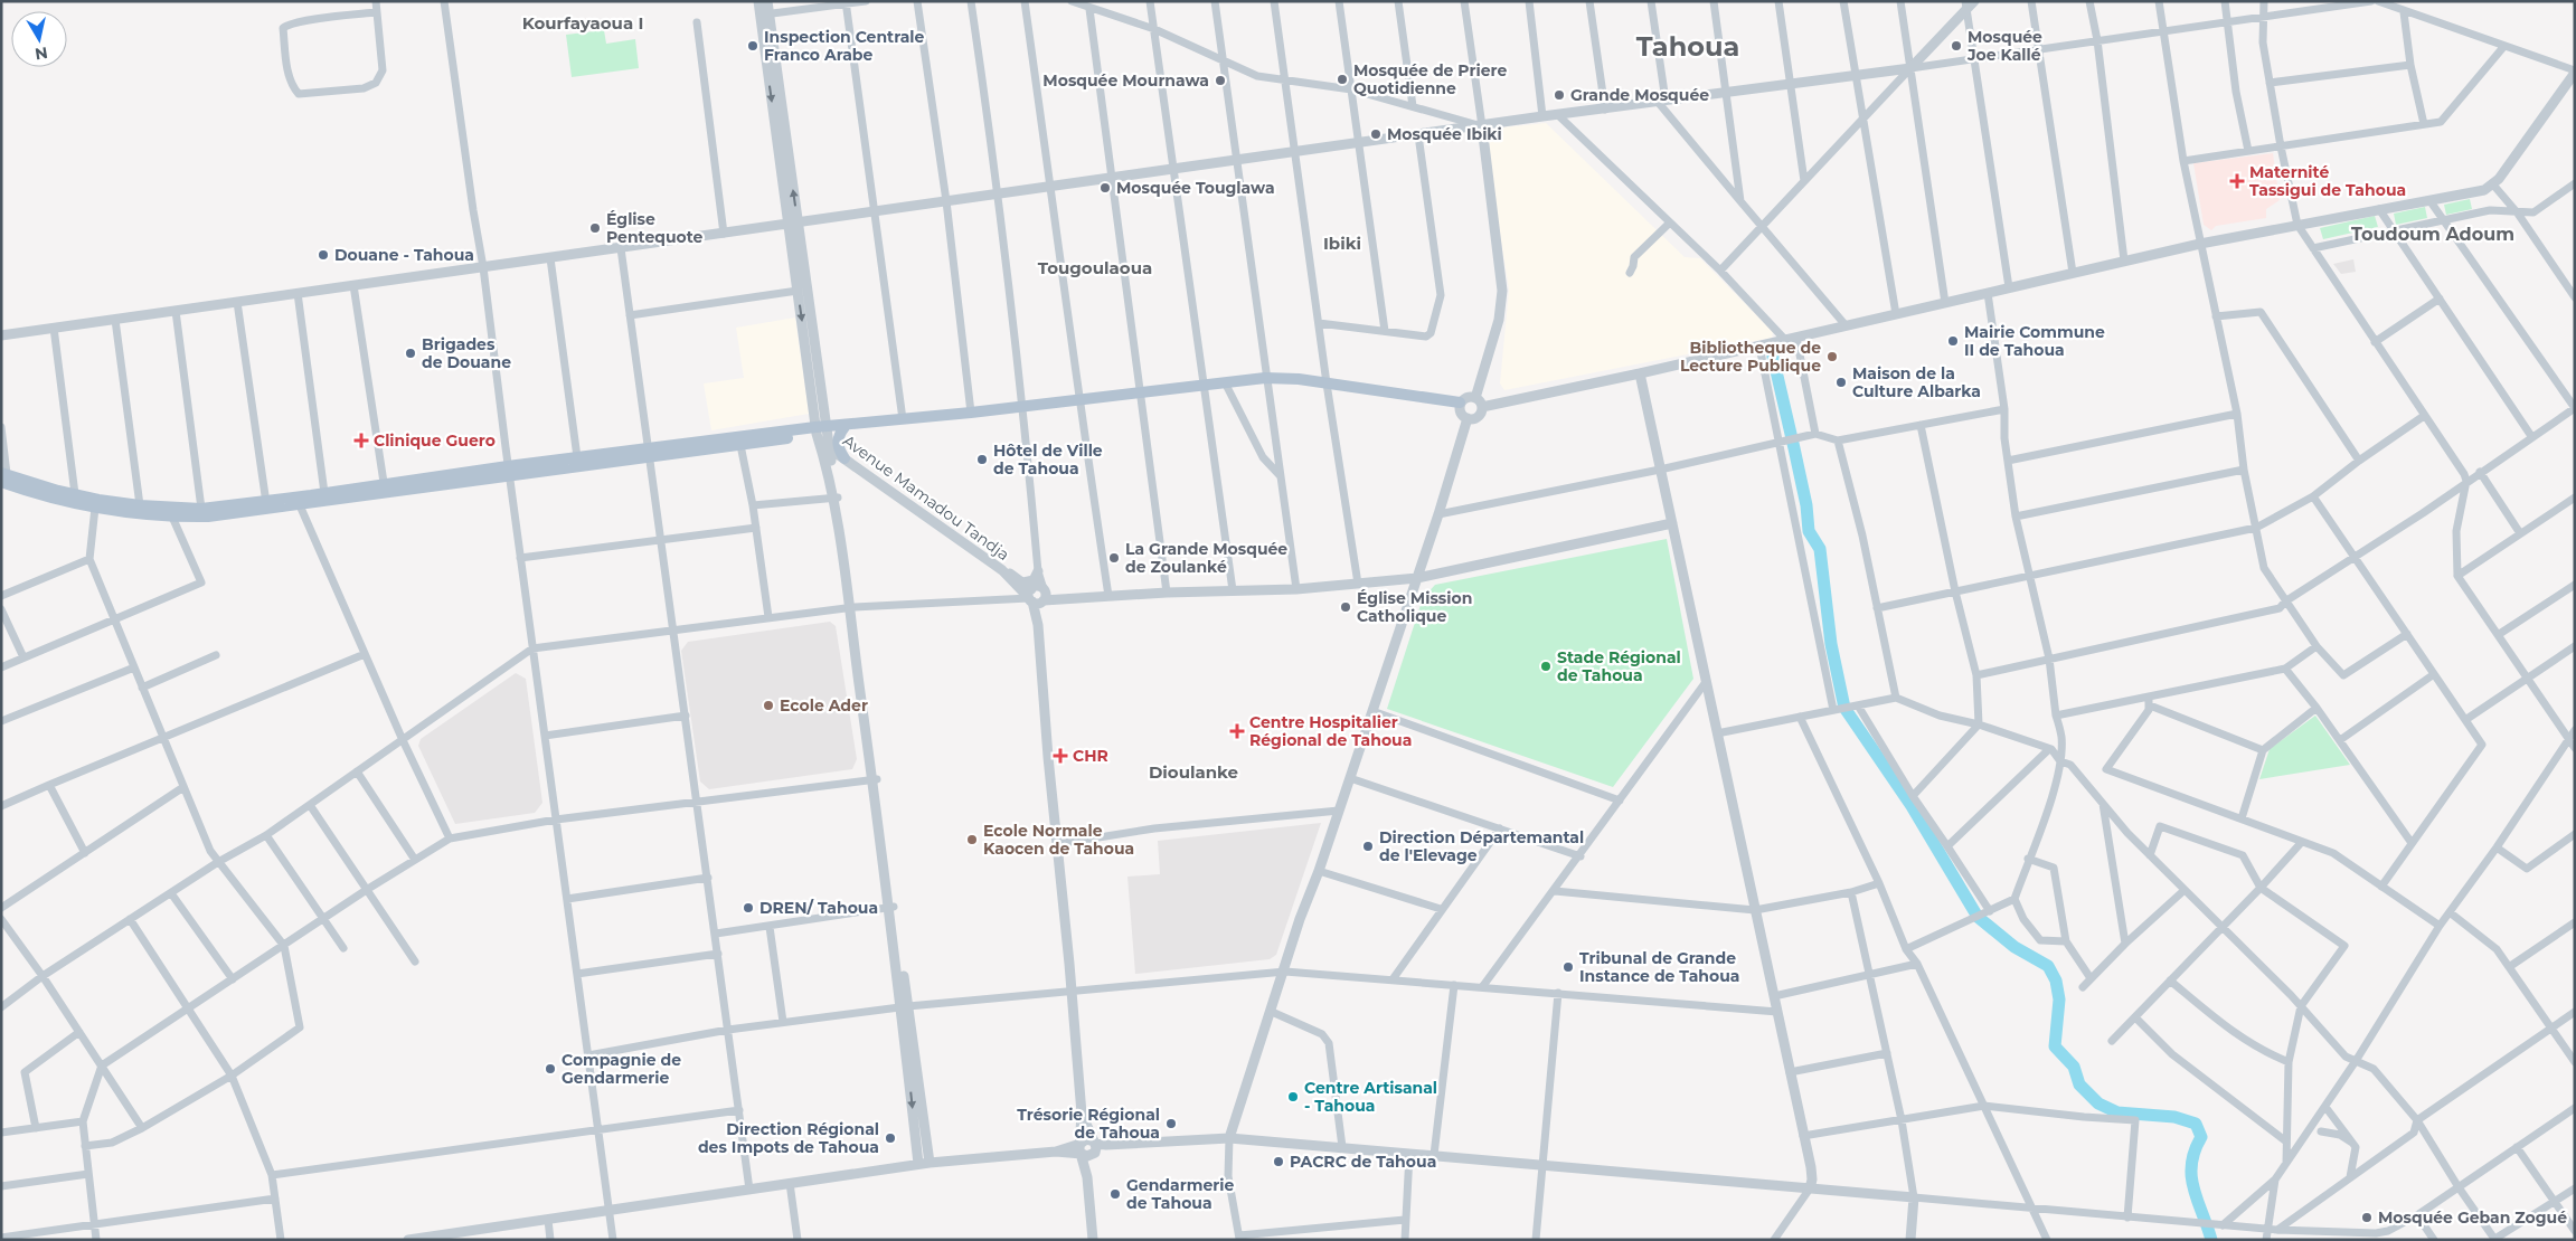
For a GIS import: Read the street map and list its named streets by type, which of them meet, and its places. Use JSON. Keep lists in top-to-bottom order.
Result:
{
  "streets": {
    "street": ["Avenue Mamadou Tandja"]
  },
  "districts": [
    "Kourfayaoua I",
    "Tahoua",
    "Toudoum Adoum",
    "Ibiki",
    "Tougoulaoua",
    "Dioulanke"
  ],
  "places": {
    "other": [
      "Inspection Centrale Franco Arabe",
      "Mosquée Joe Kallé",
      "Mosquée de Priere Quotidienne",
      "Mosquée Mournawa",
      "Grande Mosquée",
      "Mosquée Ibiki",
      "Mosquée Touglawa",
      "Église Pentequote",
      "Douane - Tahoua",
      "Mairie Commune II de Tahoua",
      "Brigades de Douane",
      "Bibliotheque de Lecture Publique",
      "Maison de la Culture Albarka",
      "Hôtel de Ville de Tahoua",
      "La Grande Mosquée de Zoulanké",
      "Église Mission Catholique",
      "Stade Régional de Tahoua",
      "Ecole Ader",
      "Ecole Normale Kaocen de Tahoua",
      "Direction Départemantal de l'Elevage",
      "DREN/ Tahoua",
      "Tribunal de Grande Instance de Tahoua",
      "Compagnie de Gendarmerie",
      "Centre Artisanal - Tahoua",
      "Trésorie Régional de Tahoua",
      "Direction Régional des Impots de Tahoua",
      "PACRC de Tahoua",
      "Gendarmerie de Tahoua",
      "Mosquée Geban Zogué"
    ],
    "health": [
      "Maternité Tassigui de Tahoua",
      "Clinique Guero",
      "Centre Hospitalier Régional de Tahoua",
      "CHR"
    ]
  },
  "north": "bottom"
}
